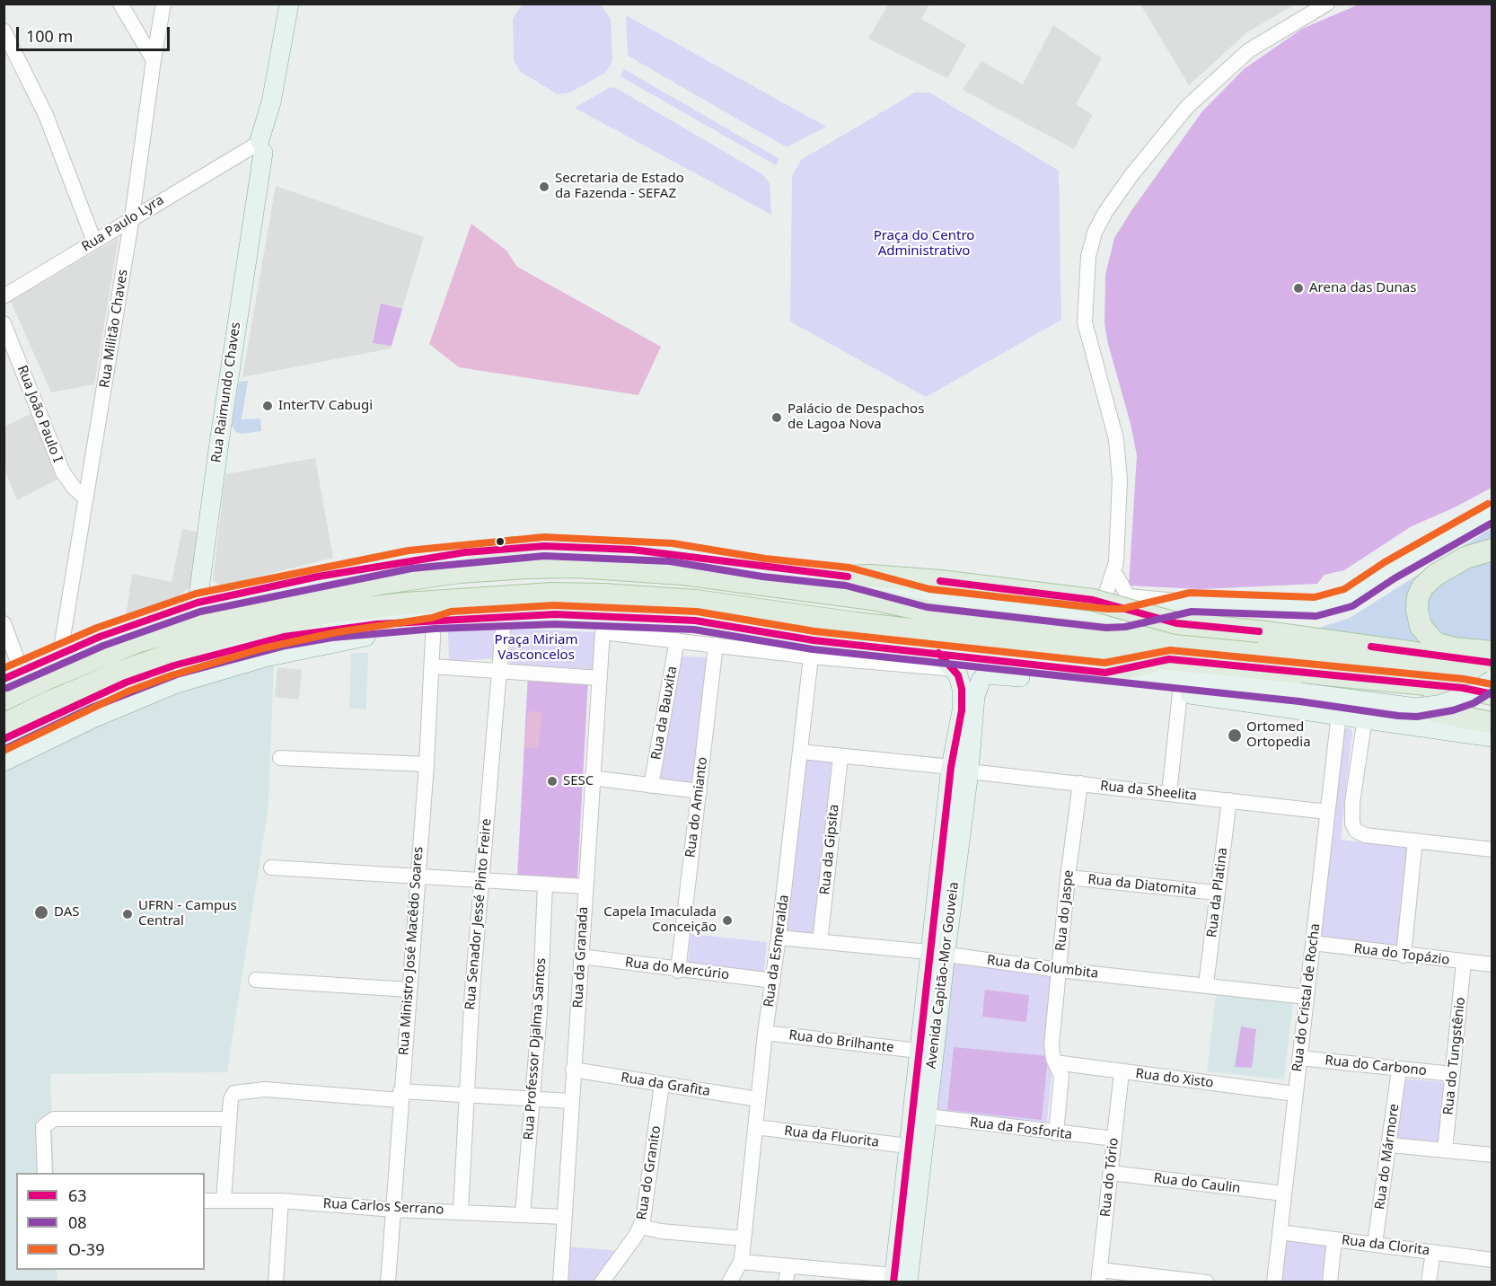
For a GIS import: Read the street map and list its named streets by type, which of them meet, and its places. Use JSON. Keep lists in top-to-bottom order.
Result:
{
  "streets": {
    "main road": ["Rua Raimundo Chaves", "Avenida Capitão-Mor Gouveia"],
    "street": [
      "Rua Paulo Lyra",
      "Rua Militão Chaves",
      "Rua João Paulo I",
      "Rua da Bauxita",
      "Rua da Sheelita",
      "Rua do Amianto",
      "Rua da Gipsita",
      "Rua da Diatomita",
      "Rua da Platina",
      "Rua do Jaspe",
      "Rua Senador Jessé Pinto Freire",
      "Rua Ministro José Macêdo Soares",
      "Rua da Esmeralda",
      "Rua do Topázio",
      "Rua da Granada",
      "Rua da Columbita",
      "Rua do Mercúrio",
      "Rua do Cristal de Rocha",
      "Rua do Brilhante",
      "Rua Professor Djalma Santos",
      "Rua do Tungstênio",
      "Rua do Carbono",
      "Rua do Xisto",
      "Rua da Grafita",
      "Rua da Fosforita",
      "Rua da Fluorita",
      "Rua do Mármore",
      "Rua do Granito",
      "Rua do Tório",
      "Rua do Caulin",
      "Rua Carlos Serrano",
      "Rua da Clorita"
    ]
  },
  "crossings": [
    ["Rua Paulo Lyra", "Rua Militão Chaves"],
    ["Rua Paulo Lyra", "Rua Raimundo Chaves"],
    ["Rua Militão Chaves", "Rua João Paulo I"],
    ["Rua da Bauxita", "Rua da Granada"],
    ["Rua da Sheelita", "Rua da Gipsita"],
    ["Rua da Sheelita", "Rua da Platina"],
    ["Rua da Sheelita", "Rua do Jaspe"],
    ["Rua da Sheelita", "Rua da Esmeralda"],
    ["Rua da Sheelita", "Rua do Cristal de Rocha"],
    ["Rua do Amianto", "Rua do Mercúrio"],
    ["Rua da Gipsita", "Rua da Columbita"],
    ["Rua da Diatomita", "Rua da Platina"],
    ["Rua da Diatomita", "Rua do Jaspe"],
    ["Rua da Platina", "Rua da Columbita"],
    ["Rua do Jaspe", "Rua da Columbita"],
    ["Rua do Jaspe", "Rua do Xisto"],
    ["Rua do Jaspe", "Rua da Fosforita"],
    ["Rua Senador Jessé Pinto Freire", "Rua Carlos Serrano"],
    ["Rua Ministro José Macêdo Soares", "Rua Carlos Serrano"],
    ["Rua da Esmeralda", "Rua da Columbita"],
    ["Rua da Esmeralda", "Rua do Mercúrio"],
    ["Rua da Esmeralda", "Rua do Brilhante"],
    ["Rua da Esmeralda", "Rua da Grafita"],
    ["Rua da Esmeralda", "Rua da Fluorita"],
    ["Rua do Topázio", "Rua do Cristal de Rocha"],
    ["Rua do Topázio", "Rua do Tungstênio"],
    ["Rua da Granada", "Rua do Mercúrio"],
    ["Rua da Granada", "Rua da Grafita"],
    ["Rua da Granada", "Rua Carlos Serrano"],
    ["Rua da Columbita", "Avenida Capitão-Mor Gouveia"],
    ["Rua da Columbita", "Rua do Cristal de Rocha"],
    ["Avenida Capitão-Mor Gouveia", "Rua da Fosforita"],
    ["Rua do Cristal de Rocha", "Rua do Carbono"],
    ["Rua do Cristal de Rocha", "Rua do Xisto"],
    ["Rua do Cristal de Rocha", "Rua do Caulin"],
    ["Rua do Cristal de Rocha", "Rua da Clorita"],
    ["Rua Professor Djalma Santos", "Rua Carlos Serrano"],
    ["Rua do Tungstênio", "Rua do Carbono"],
    ["Rua do Carbono", "Rua do Mármore"],
    ["Rua do Xisto", "Rua do Tório"],
    ["Rua da Grafita", "Rua do Granito"],
    ["Rua da Fosforita", "Rua do Tório"],
    ["Rua do Mármore", "Rua da Clorita"],
    ["Rua do Tório", "Rua do Caulin"]
  ],
  "parks": ["Praça do Centro Administrativo", "Praça Miriam Vasconcelos"],
  "places": [
    "Secretaria de Estado da Fazenda - SEFAZ",
    "Arena das Dunas",
    "InterTV Cabugi",
    "Palácio de Despachos de Lagoa Nova",
    "Ortomed Ortopedia",
    "SESC",
    "DAS",
    "UFRN - Campus Central",
    "Capela Imaculada Conceição"
  ],
  "lines": ["transit line O-39", "transit line 08", "transit line 63"],
  "legend": ["63", "08", "O-39"],
  "scale_bar": "100 m"
}
